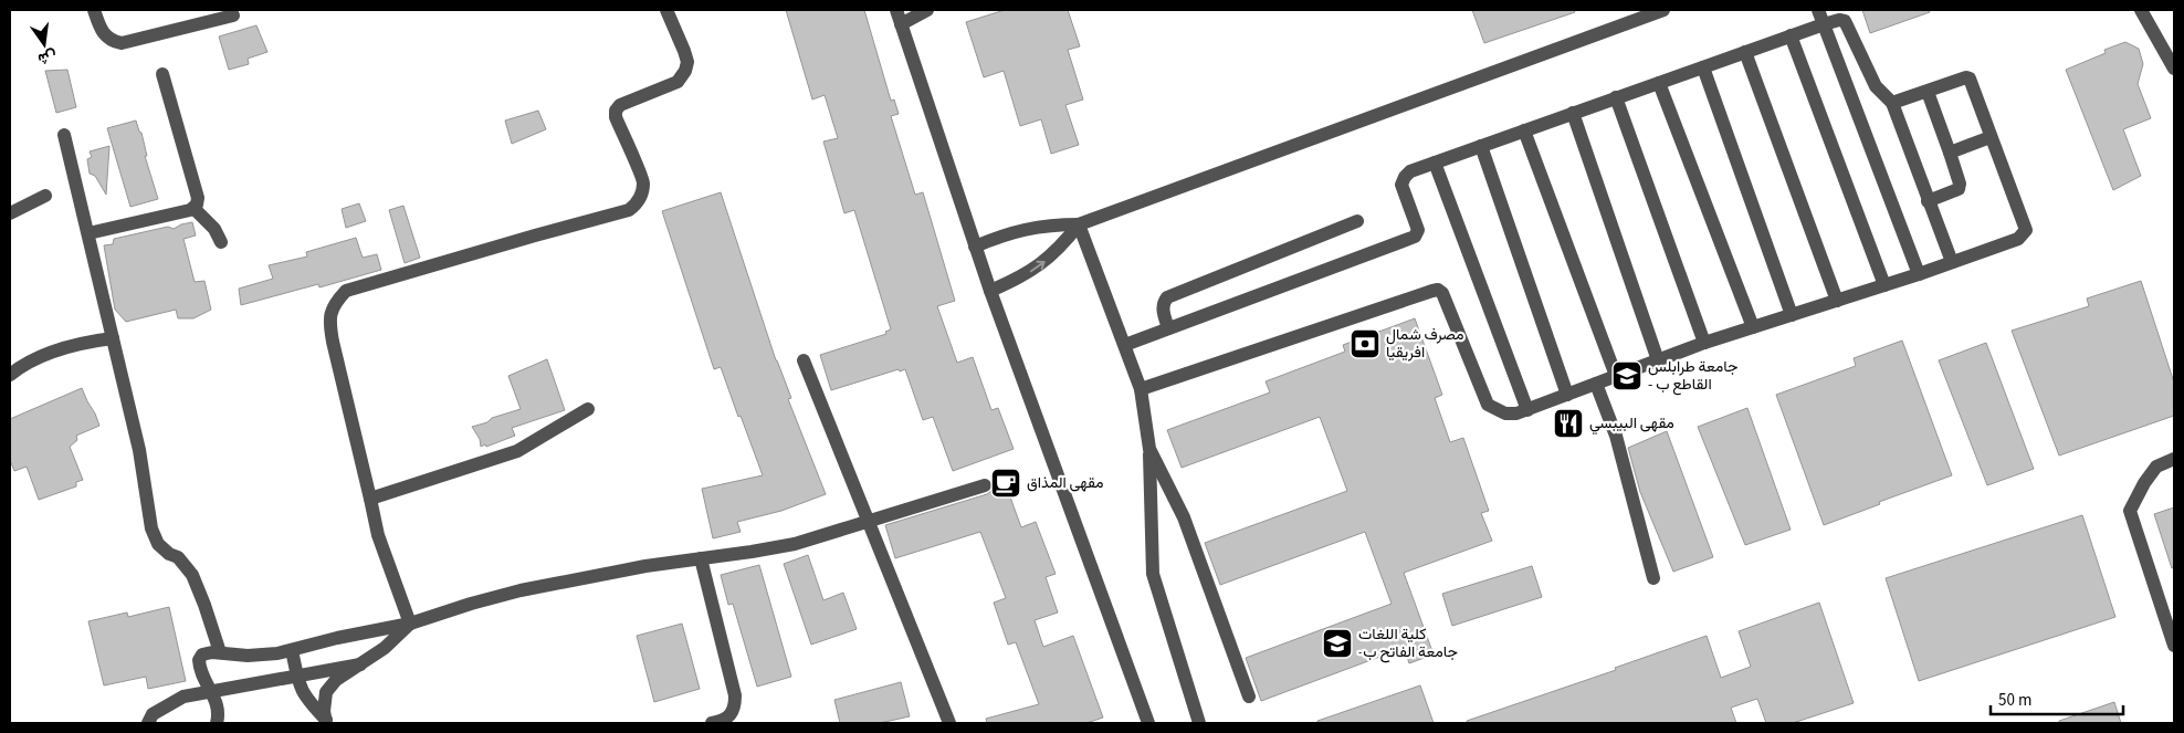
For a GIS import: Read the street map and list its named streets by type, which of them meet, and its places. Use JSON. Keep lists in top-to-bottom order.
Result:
{
  "places": {
    "bank": ["مصرف شمال افريقيا"],
    "school or university": ["جامعة طرابلس - القاطع ب", "كلية اللغات -جامعة الفاتح ب"],
    "restaurant": ["مقهى البيبسي"],
    "cafe": ["مقهى المذاق"]
  },
  "scale_bar": "50 m",
  "north": "bottom"
}
